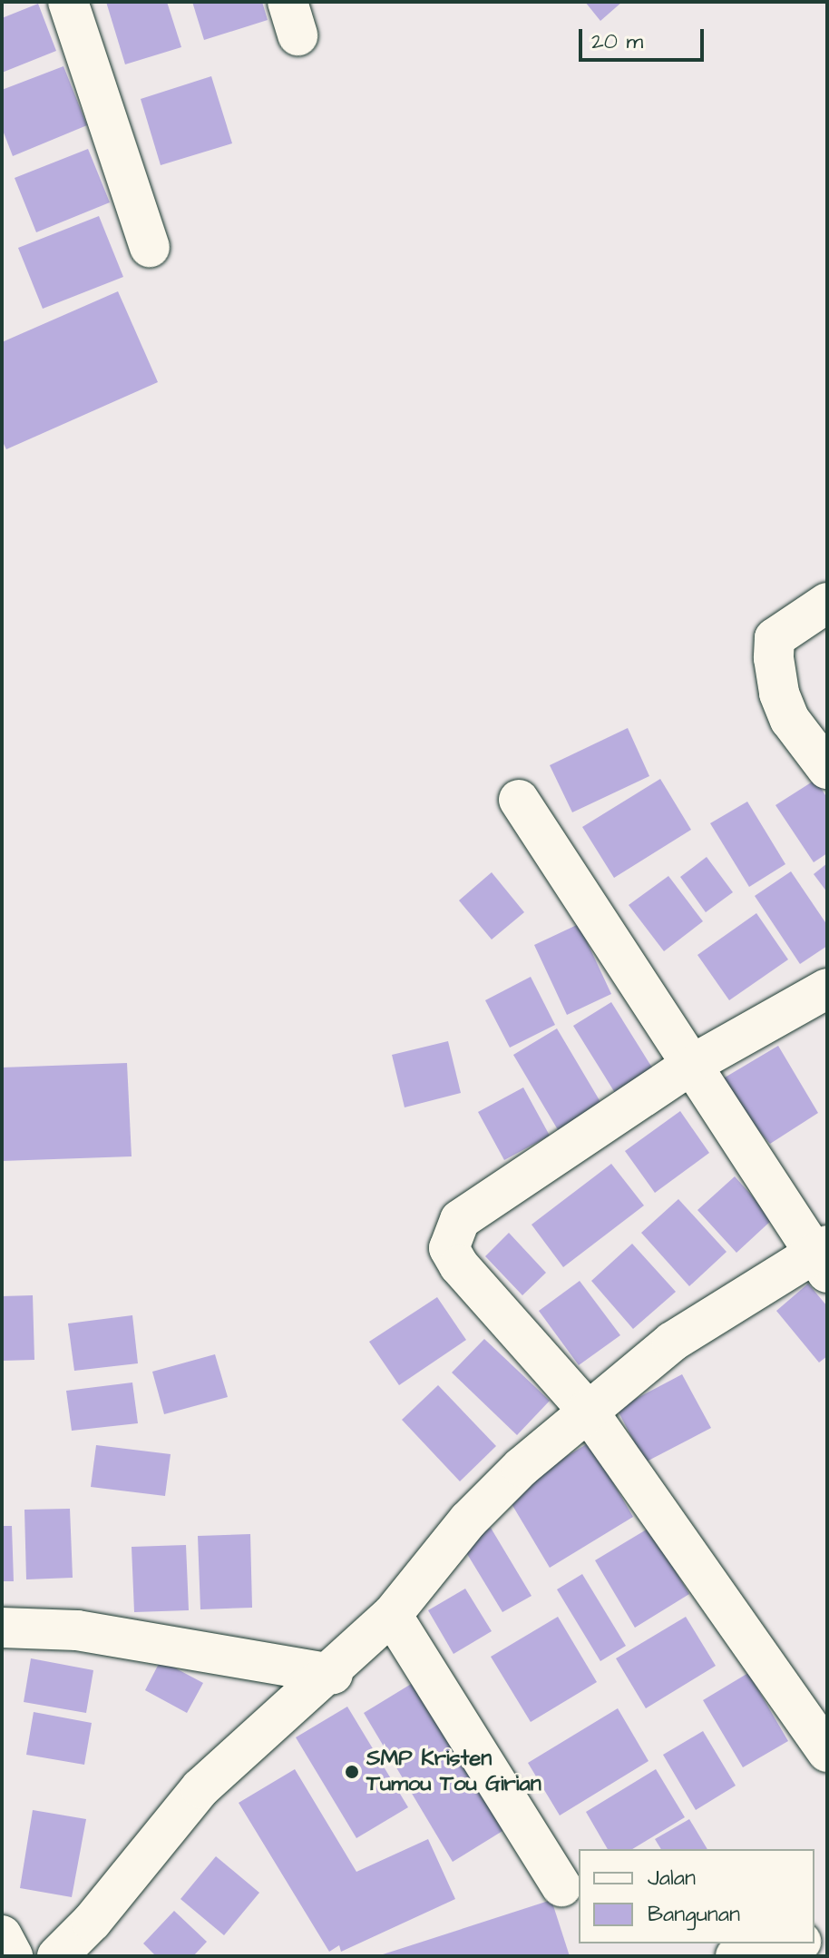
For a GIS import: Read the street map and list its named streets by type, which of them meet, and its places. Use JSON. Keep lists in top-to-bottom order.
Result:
{
  "places": ["SMP Kristen Tumou Tou Girian"],
  "legend": ["Jalan", "Bangunan"],
  "scale_bar": "20 m"
}
